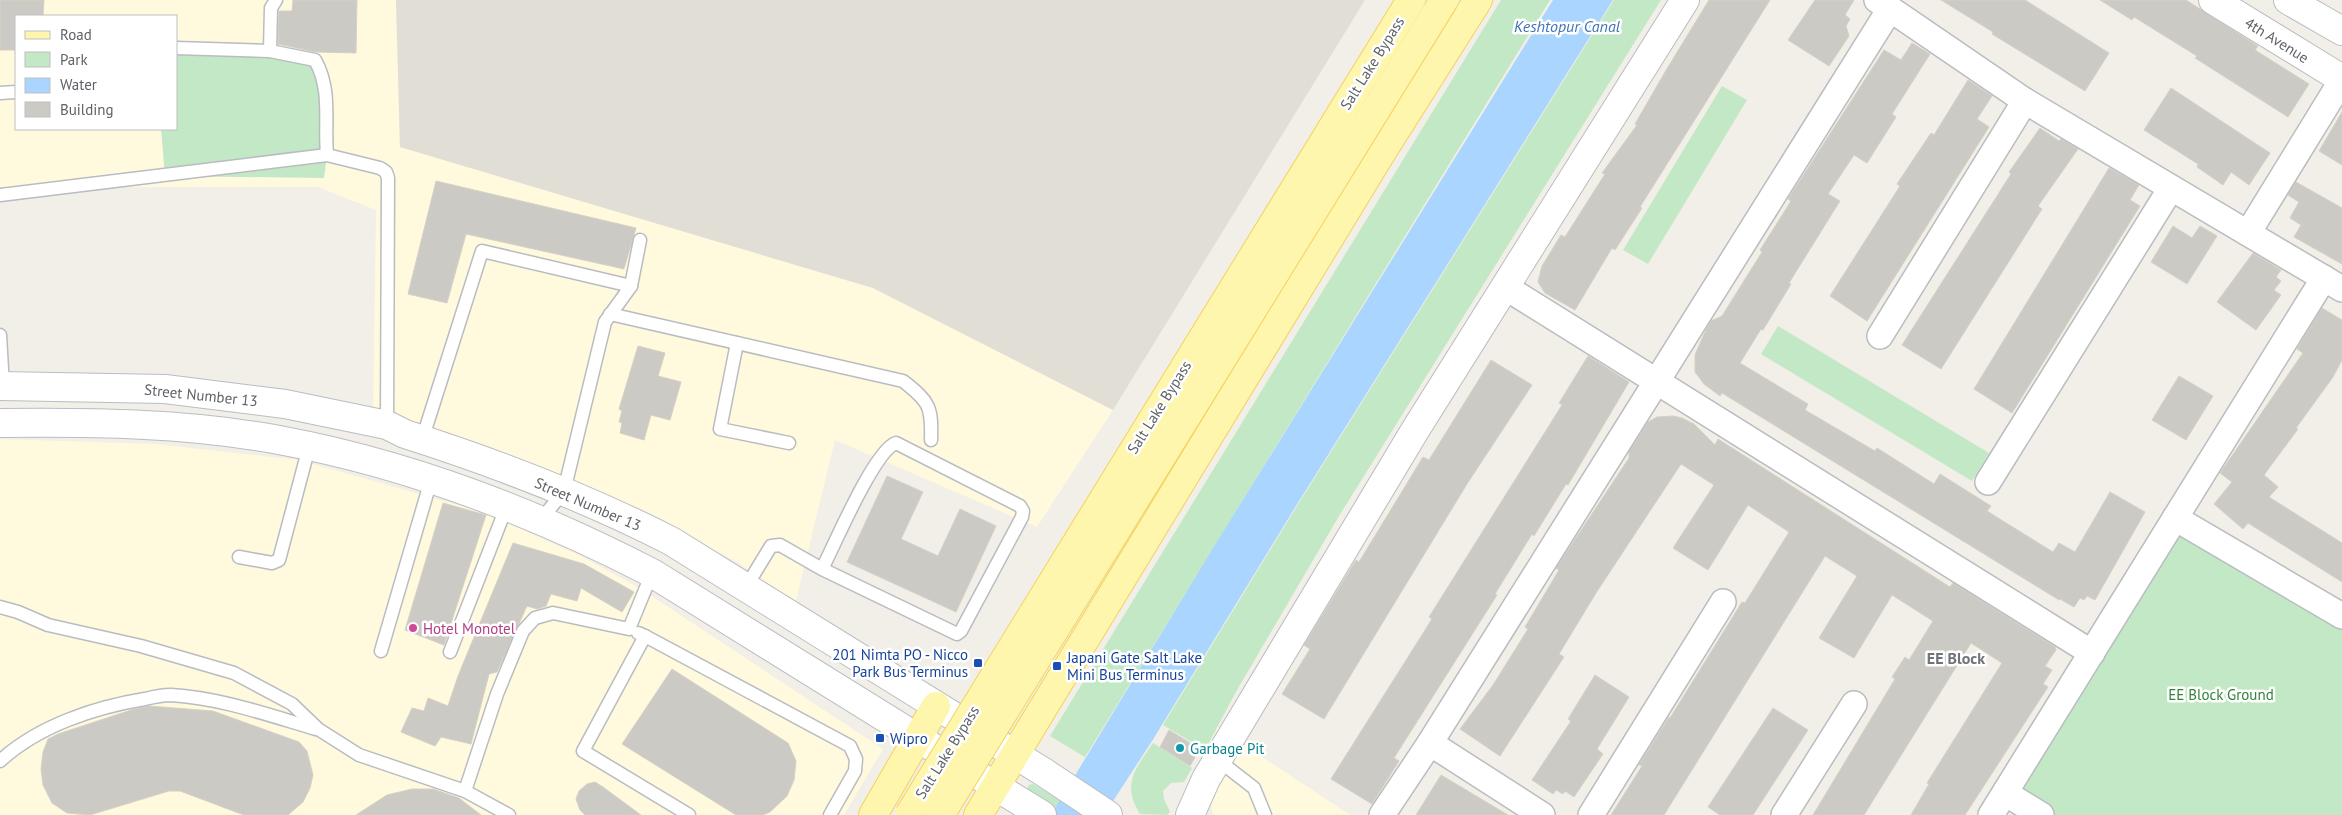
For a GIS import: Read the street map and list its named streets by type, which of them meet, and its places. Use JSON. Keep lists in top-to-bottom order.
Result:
{
  "streets": {
    "main road": ["4th Avenue", "Salt Lake Bypass", "Street Number 13"]
  },
  "districts": ["EE Block"],
  "water": ["Keshtopur Canal"],
  "parks": ["EE Block Ground"],
  "places": {
    "other": ["Hotel Monotel", "Garbage Pit"],
    "transit": ["201 Nimta PO - Nicco Park Bus Terminus", "Japani Gate Salt Lake Mini Bus Terminus", "Wipro"]
  },
  "legend": [
    "Road",
    "Park",
    "Water",
    "Building"
  ]
}
